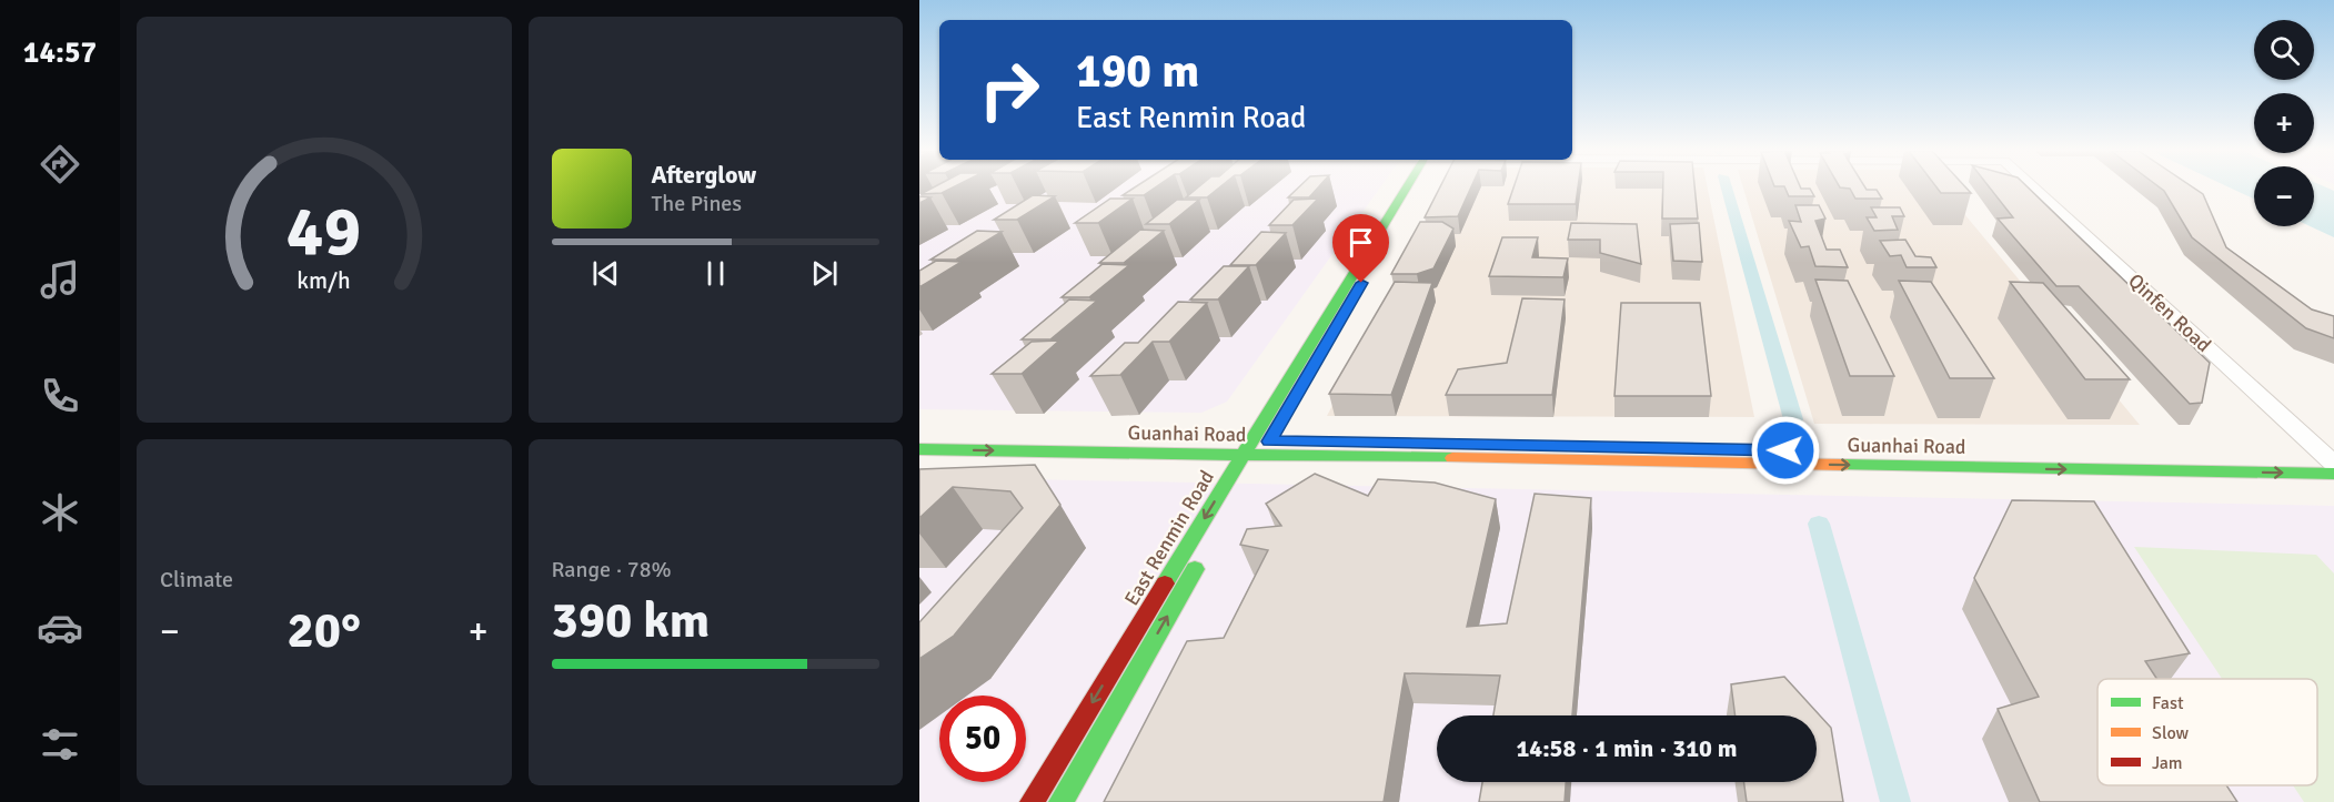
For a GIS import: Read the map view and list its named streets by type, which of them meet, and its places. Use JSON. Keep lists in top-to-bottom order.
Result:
{
  "streets": {
    "main road": ["Guanhai Road", "East Renmin Road"],
    "street": ["Qinfen Road"]
  },
  "crossings": [
    ["Qinfen Road", "Guanhai Road"],
    ["Guanhai Road", "East Renmin Road"]
  ],
  "legend": ["Fast", "Slow", "Jam"],
  "page": {
    "tabs": "14:57",
    "map_buttons": ["+", "−"],
    "turn": ["190 m", "East Renmin Road"],
    "song": ["Afterglow", "The Pines"],
    "tile": [
      "Climate",
      ["Range · 78%", "390 km"]
    ],
    "heat": ["−", "20°", "+"],
    "limit": "50",
    "trip": "14:58 · 1 min · 310 m",
    "gauge": ["49", "km/h"]
  }
}
